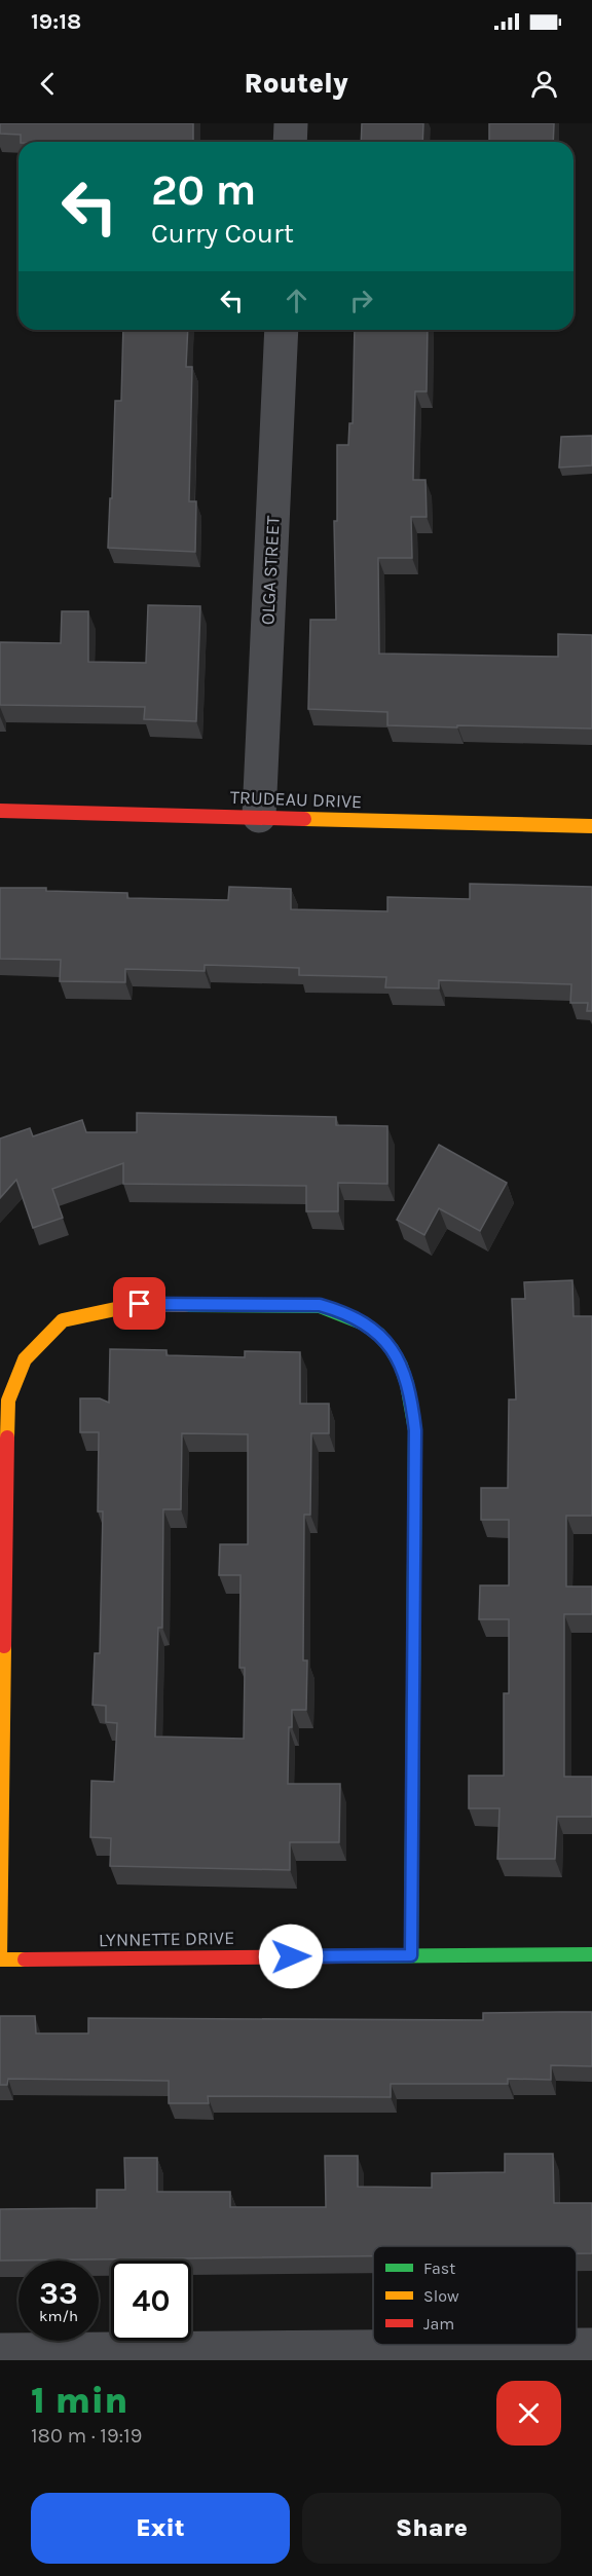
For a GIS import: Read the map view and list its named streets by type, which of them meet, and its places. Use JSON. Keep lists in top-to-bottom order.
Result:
{
  "streets": {
    "street": ["OLGA STREET", "TRUDEAU DRIVE", "LYNNETTE DRIVE"]
  },
  "crossings": [
    ["OLGA STREET", "TRUDEAU DRIVE"]
  ],
  "legend": ["Fast", "Slow", "Jam"],
  "page": {
    "status": "19:18",
    "header": "Routely",
    "turn": ["20 m", "Curry Court"],
    "speed": "33 km/h",
    "limit": "40",
    "heading": ["1 min", "180 m · 19:19"],
    "buttons": ["Exit", "Share"]
  }
}
